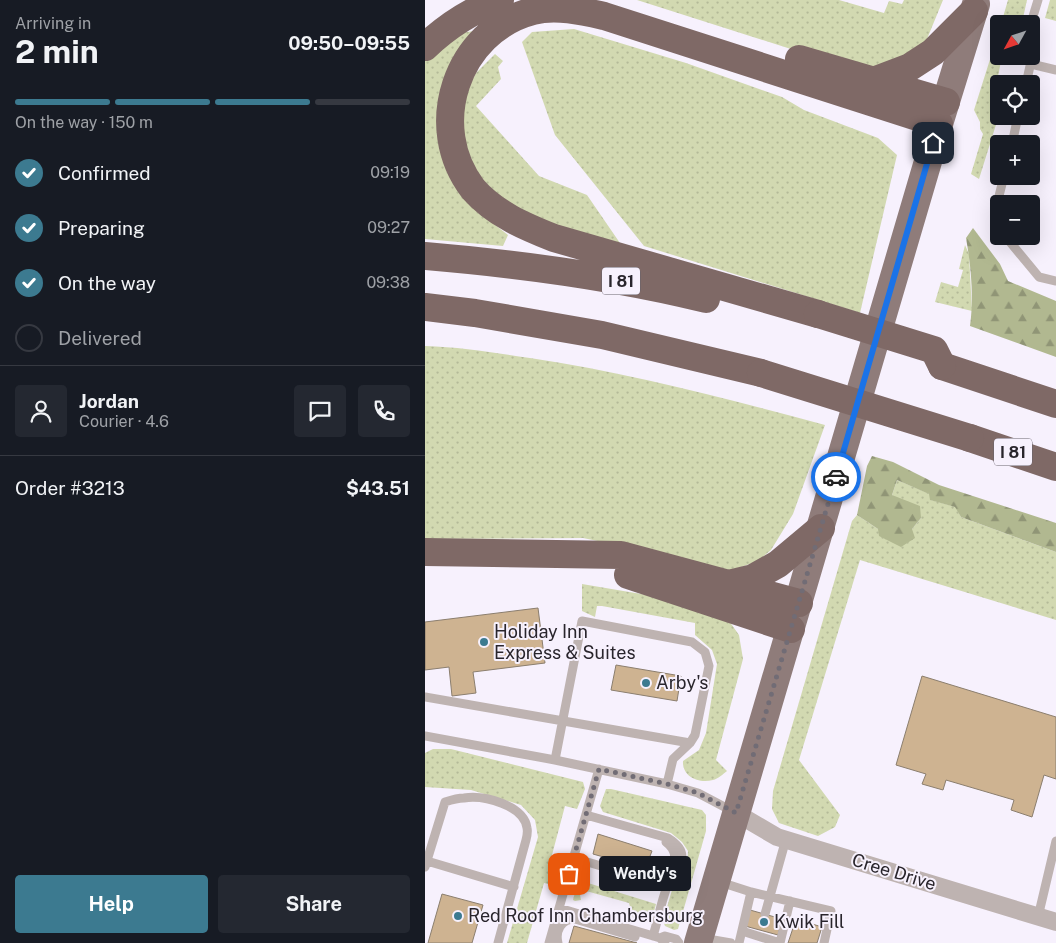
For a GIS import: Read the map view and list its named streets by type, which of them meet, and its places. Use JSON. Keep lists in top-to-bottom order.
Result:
{
  "streets": {
    "highway": ["I 81"],
    "street": ["Cree Drive"]
  },
  "places": [
    "Holiday Inn Express & Suites",
    "Arby's",
    "Wendy's",
    "Red Roof Inn Chambersburg",
    "Kwik Fill"
  ],
  "north": "bottom left",
  "page": {
    "heading": ["2 min", "Arriving in", "09:50–09:55"],
    "panel": [
      "Jordan",
      "Courier · 4.6",
      "Order #3213",
      "$43.51"
    ],
    "map_buttons": ["+", "−"],
    "bar": "On the way · 150 m",
    "list": [
      ["Confirmed", "09:19"],
      ["Preparing", "09:27"],
      ["On the way", "09:38"],
      "Delivered"
    ],
    "bubble": "Wendy's",
    "buttons": ["Help", "Share"]
  }
}
